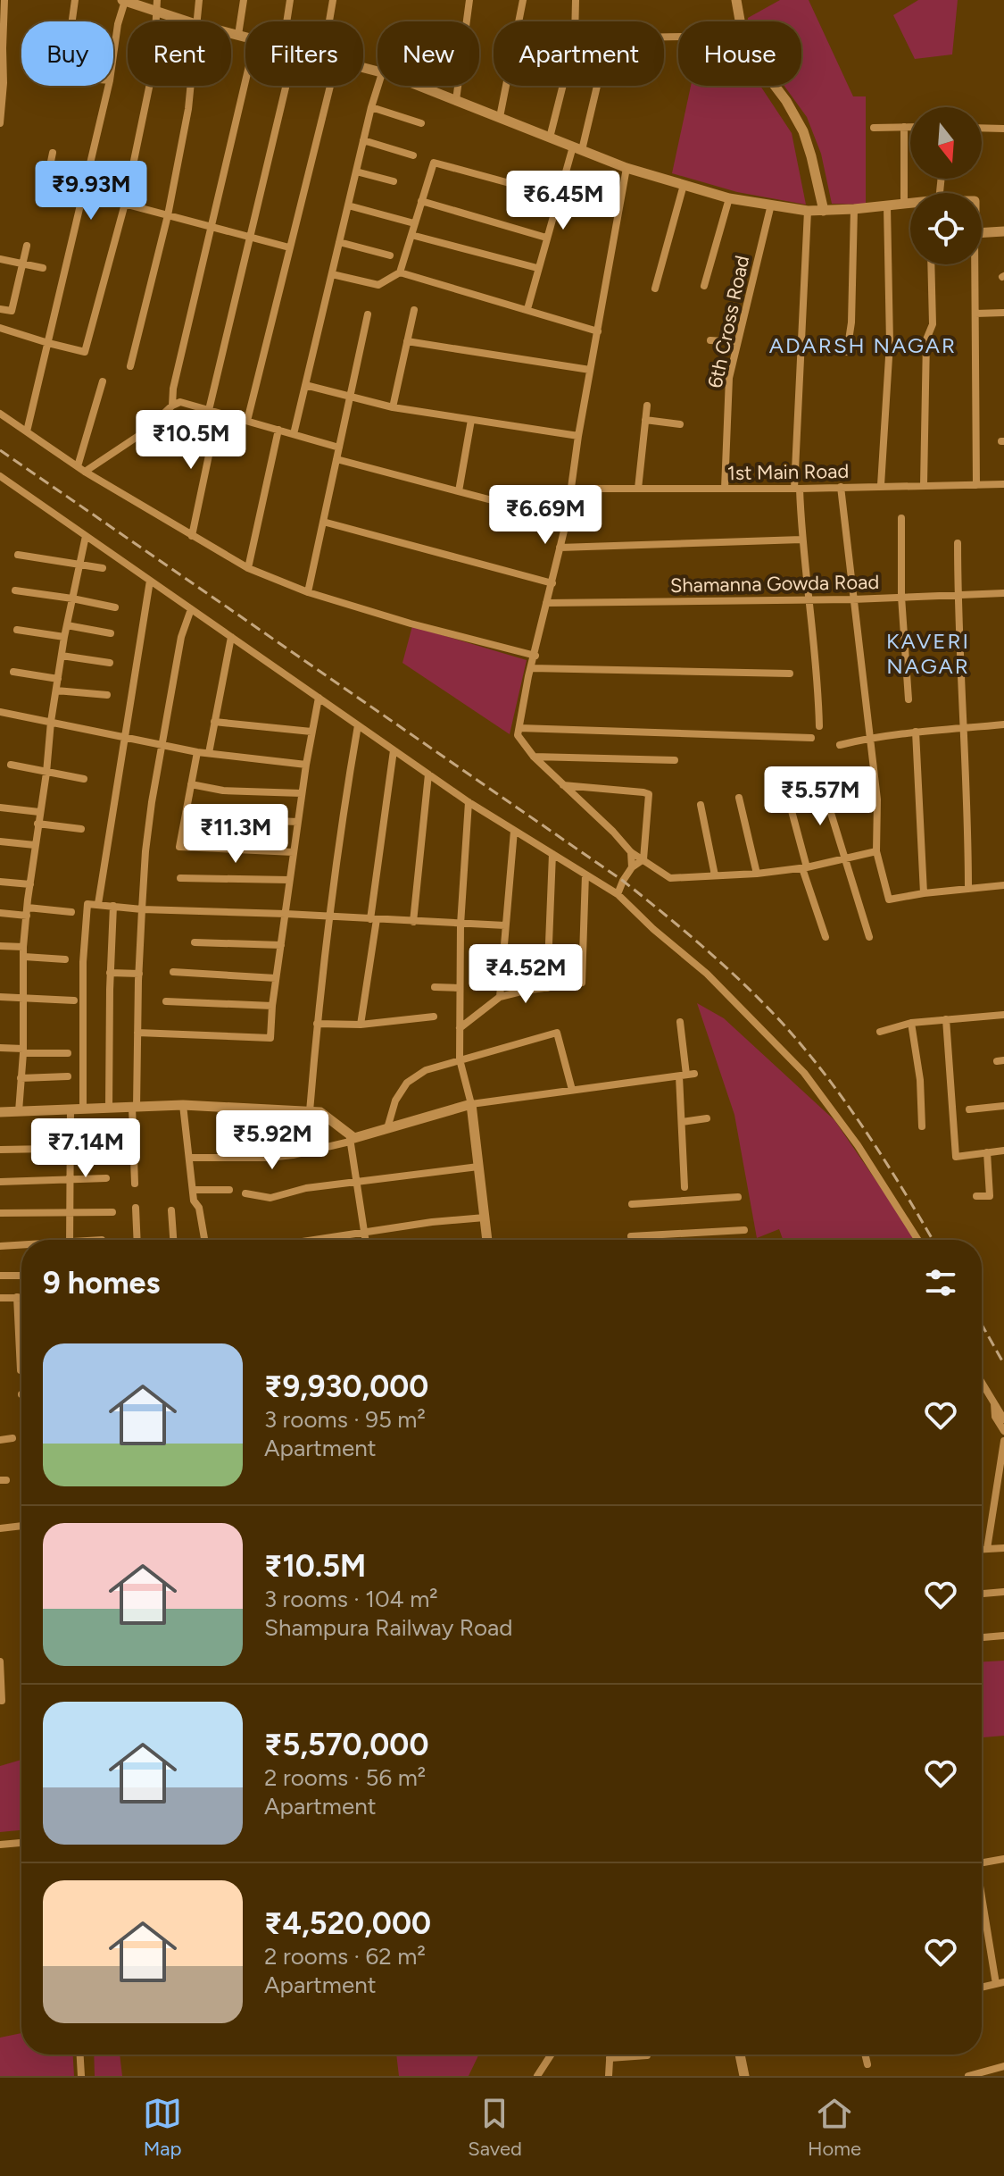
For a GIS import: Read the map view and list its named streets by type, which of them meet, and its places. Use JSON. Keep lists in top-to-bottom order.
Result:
{
  "streets": {
    "street": ["6th Cross Road", "1st Main Road", "Shamanna Gowda Road"]
  },
  "crossings": [
    ["6th Cross Road", "1st Main Road"]
  ],
  "districts": ["ADARSH NAGAR", "KAVERI NAGAR"],
  "north": "bottom",
  "page": {
    "chip": [
      "Buy",
      "Rent",
      "Filters",
      "New",
      "Apartment",
      "House"
    ],
    "price": [
      "₹9.93M",
      "₹6.45M",
      "₹10.5M",
      "₹6.69M",
      "₹5.57M",
      "₹11.3M",
      "₹4.52M",
      "₹5.92M",
      "₹7.14M"
    ],
    "heading": "9 homes",
    "list": [
      {
        "name": "₹9,930,000",
        "note": "3 rooms · 95 m² · Apartment"
      },
      {
        "name": "₹10.5M",
        "note": "3 rooms · 104 m² · Shampura Railway Road"
      },
      {
        "name": "₹5,570,000",
        "note": "2 rooms · 56 m² · Apartment"
      },
      {
        "name": "₹4,520,000",
        "note": "2 rooms · 62 m² · Apartment"
      }
    ],
    "tabs": ["Map", "Saved", "Home"]
  }
}
